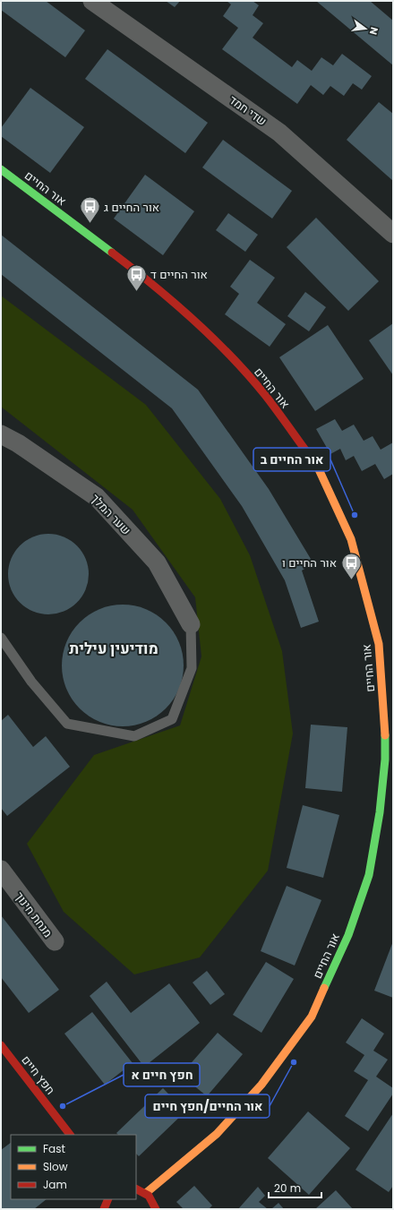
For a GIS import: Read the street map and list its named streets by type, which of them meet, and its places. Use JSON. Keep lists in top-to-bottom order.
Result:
{
  "streets": {
    "street": [
      "שדי חמד",
      "אור החיים",
      "שער המלך",
      "מנחת חינוך",
      "חפץ חיים"
    ]
  },
  "districts": ["מודיעין עילית"],
  "places": {
    "bus stop": ["אור החיים ג", "אור החיים ד", "אור החיים ו"],
    "other": ["אור החיים ב", "אור החיים/חפץ חיים", "חפץ חיים א"]
  },
  "legend": ["Fast", "Slow", "Jam"],
  "scale_bar": "20 m",
  "north": "right"
}
